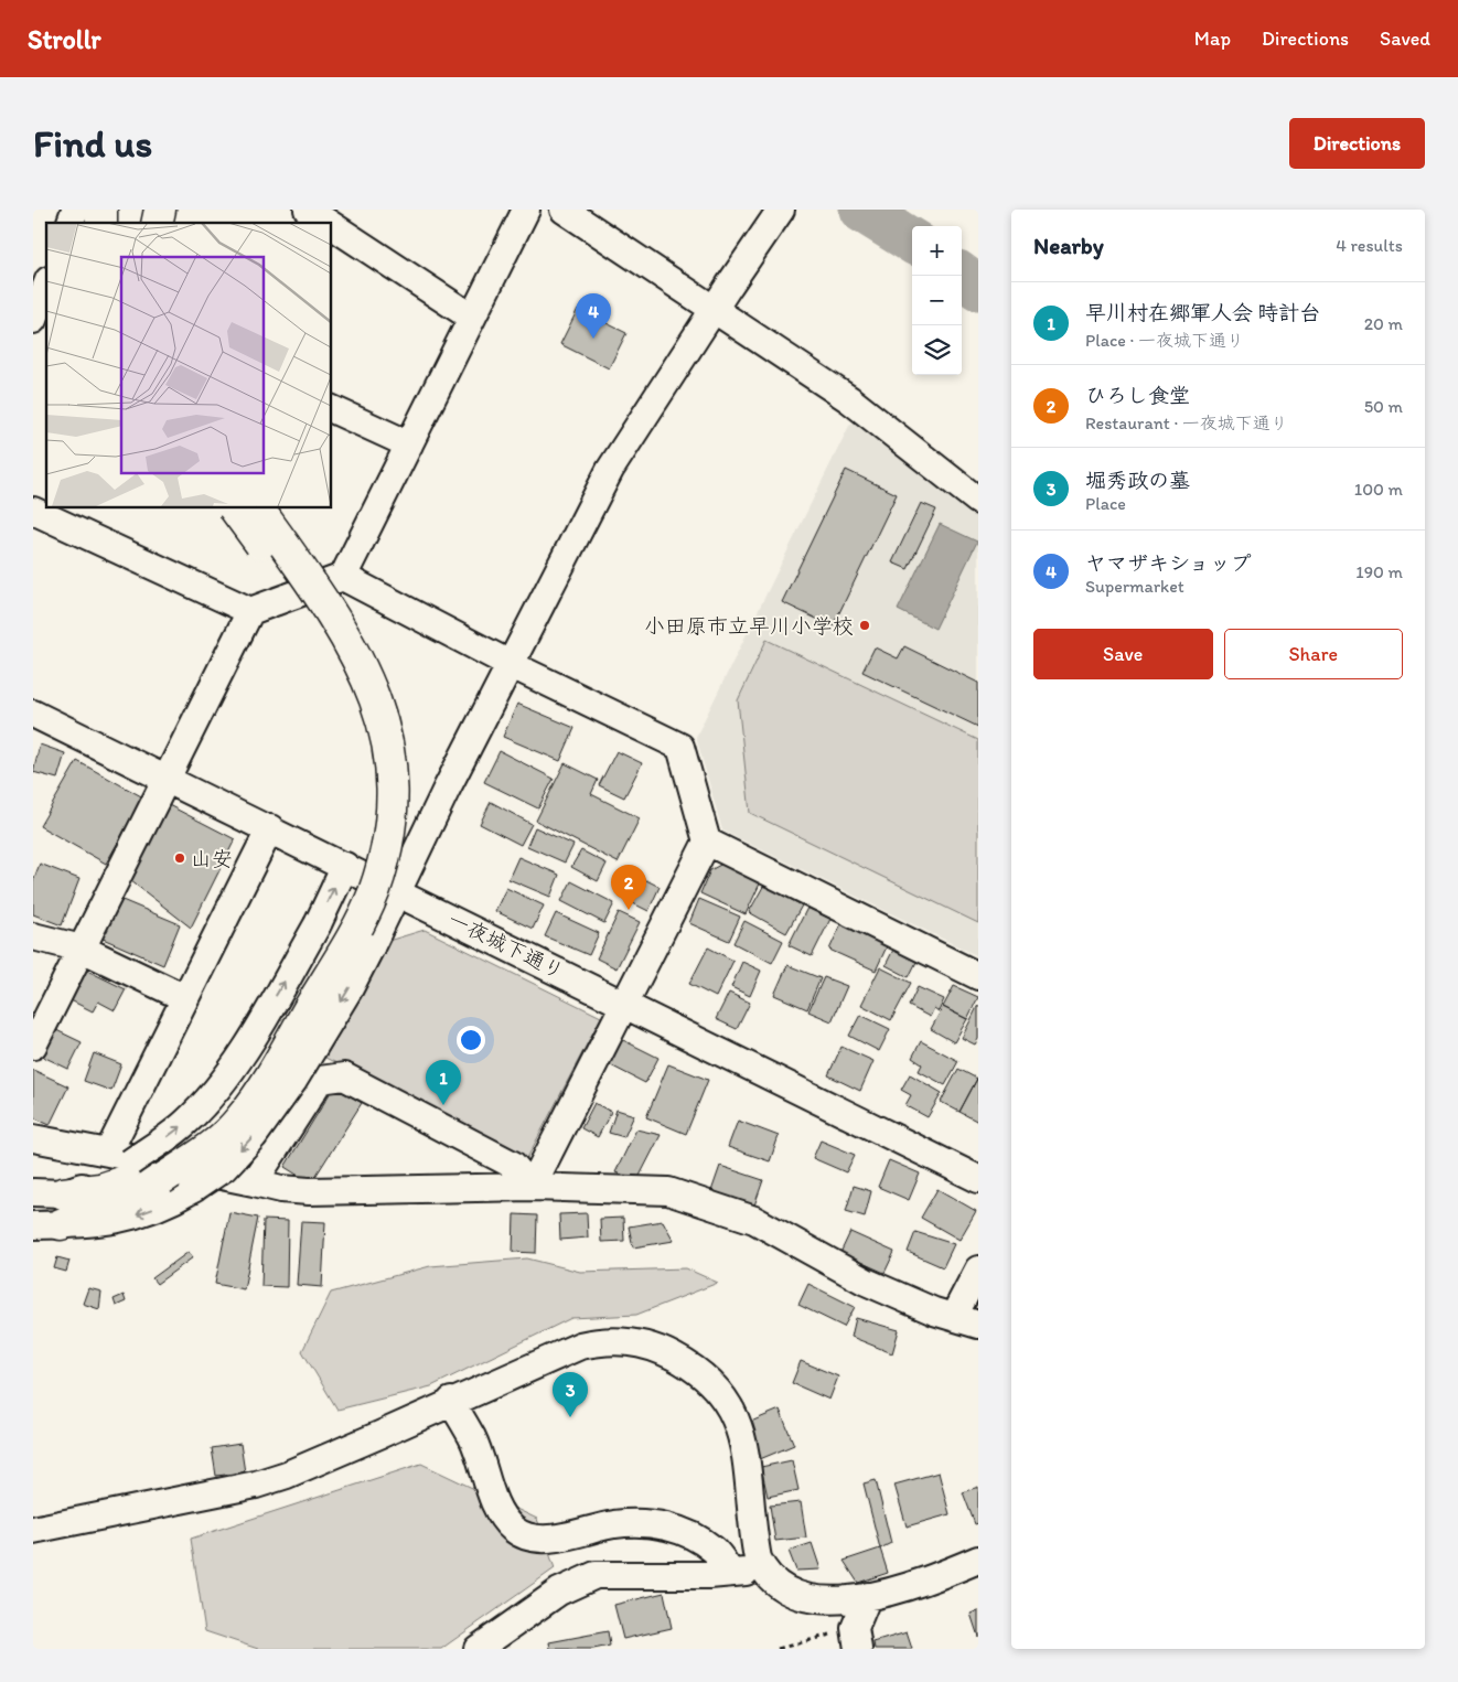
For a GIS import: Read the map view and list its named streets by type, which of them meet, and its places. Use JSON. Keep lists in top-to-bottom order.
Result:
{
  "streets": {
    "street": ["一夜城下通り"]
  },
  "places": ["小田原市立早川小学校", "山安"],
  "page": {
    "header": "Strollr",
    "nav": ["Map", "Directions", "Saved"],
    "buttons": [
      "Directions",
      ["Save", "Share"]
    ],
    "title": "Find us",
    "heading": ["Nearby", "4 results"],
    "map_buttons": ["+", "−"],
    "list": [
      {
        "mark": "1",
        "name": "早川村在郷軍人会 時計台",
        "note": "Place · 一夜城下通り",
        "value": "20 m"
      },
      {
        "mark": "2",
        "name": "ひろし食堂",
        "note": "Restaurant · 一夜城下通り",
        "value": "50 m"
      },
      {
        "mark": "3",
        "name": "堀秀政の墓",
        "note": "Place",
        "value": "100 m"
      },
      {
        "mark": "4",
        "name": "ヤマザキショップ",
        "note": "Supermarket",
        "value": "190 m"
      }
    ],
    "pins": [
      "4",
      "2",
      "1",
      "3"
    ]
  }
}
